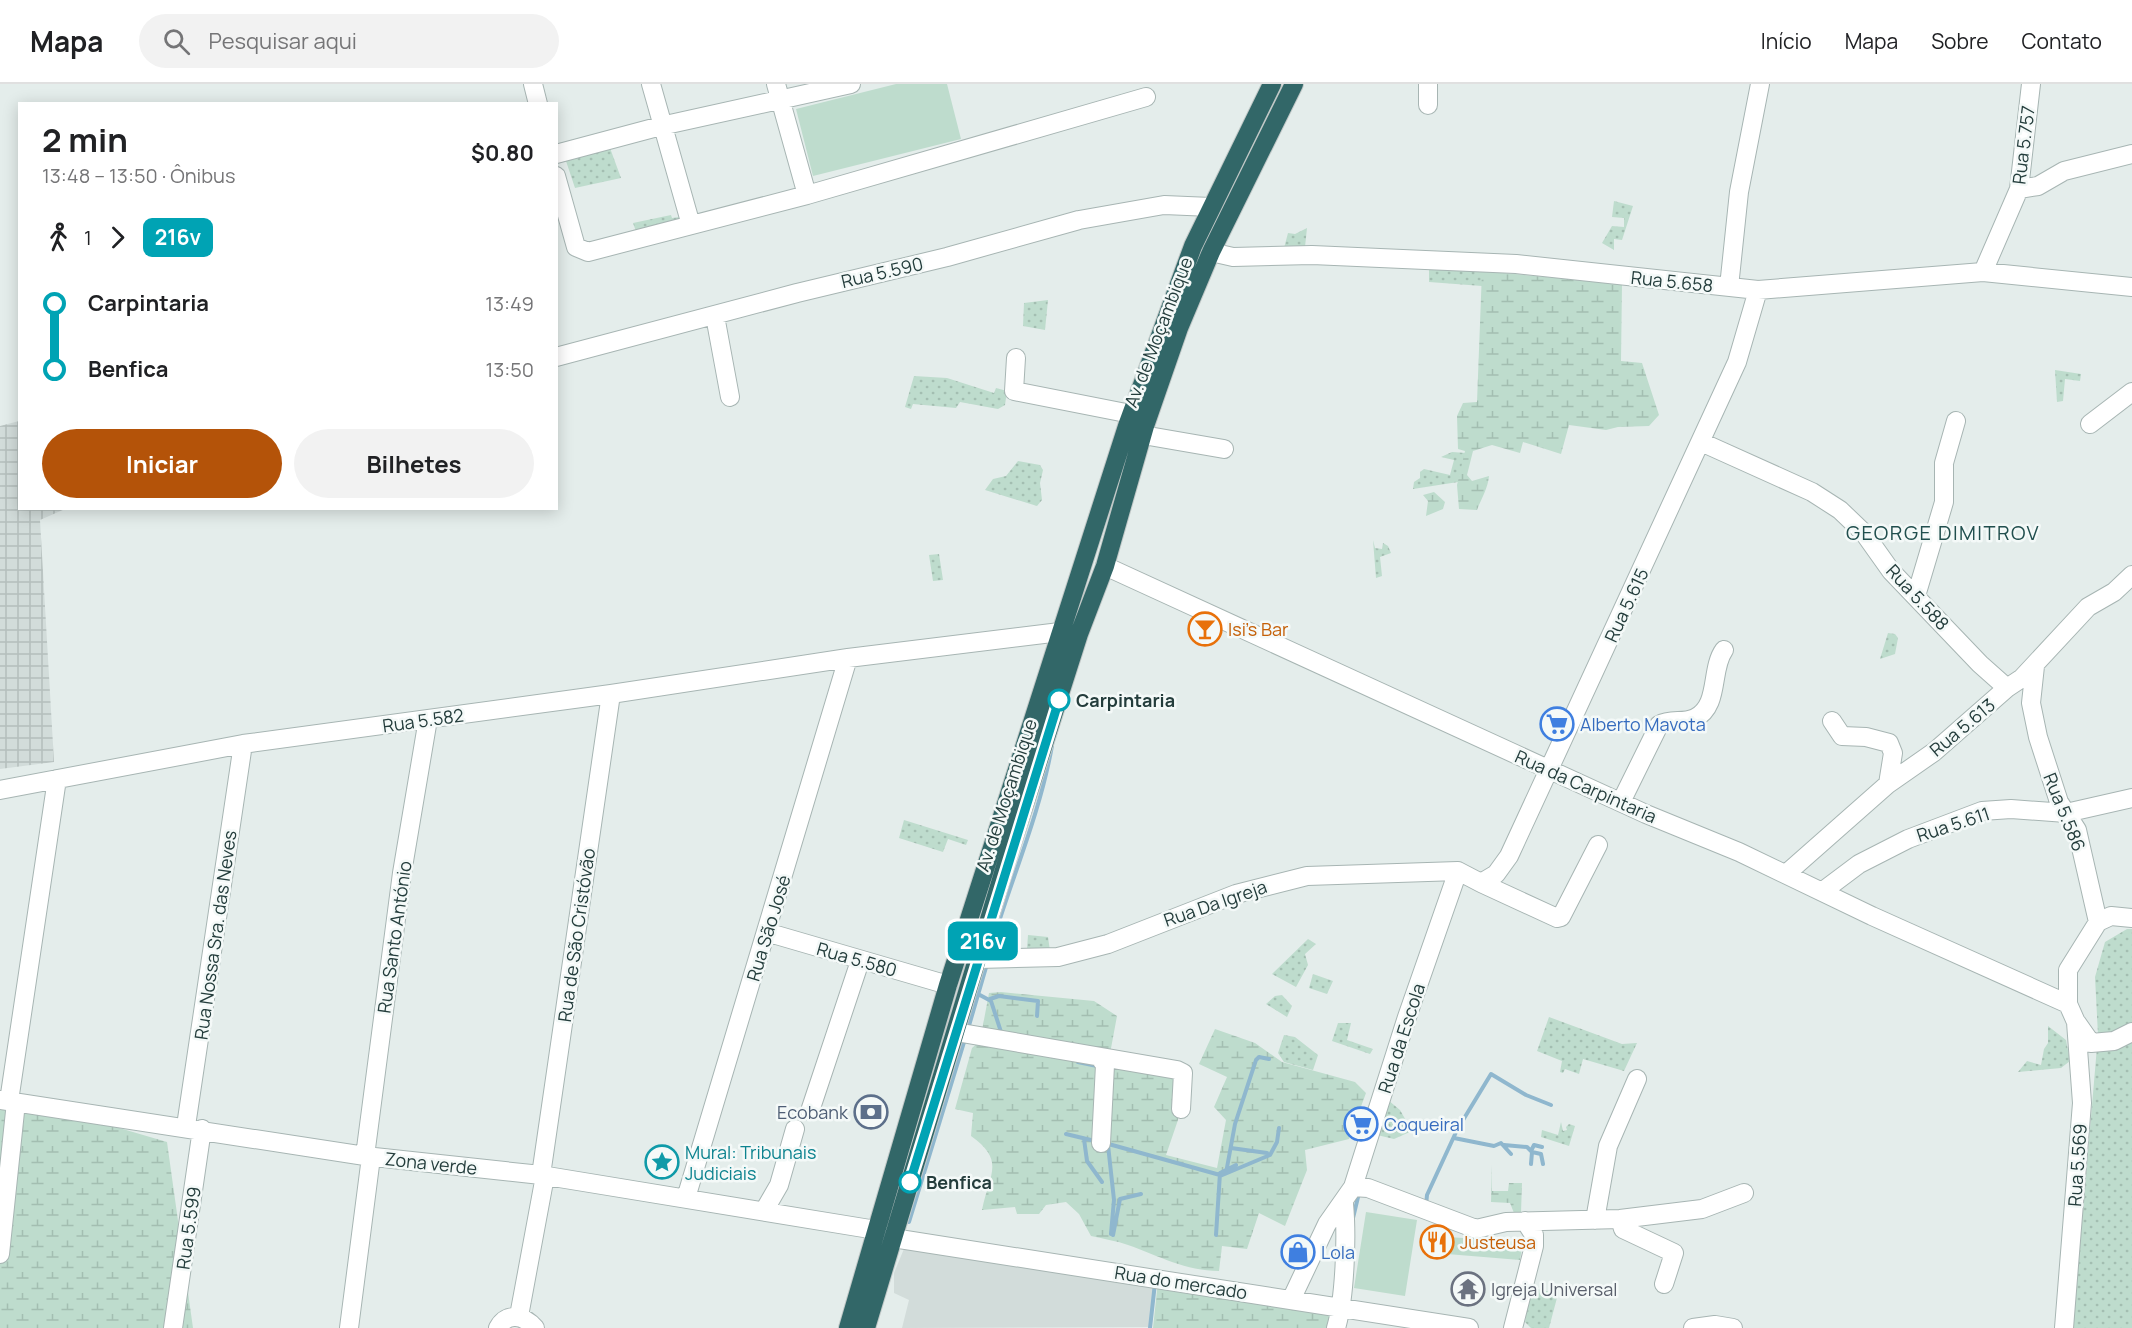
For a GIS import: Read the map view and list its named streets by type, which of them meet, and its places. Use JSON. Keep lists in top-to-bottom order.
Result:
{
  "streets": {
    "highway": ["Av. de Moçambique"],
    "street": [
      "Rua 5.757",
      "Rua 5.590",
      "Rua 5.658",
      "Rua 5.588",
      "Rua 5.615",
      "Rua 5.582",
      "Rua 5.613",
      "Rua da Carpintaria",
      "Rua 5.586",
      "Rua 5.611",
      "Rua Da Igreja",
      "Rua São José",
      "Rua Nossa Sra. das Neves",
      "Rua de São Cristóvão",
      "Rua Santo António",
      "Rua 5.580",
      "Rua da Escola",
      "Zona verde",
      "Rua 5.569",
      "Rua 5.599",
      "Rua do mercado"
    ]
  },
  "crossings": [
    ["Rua 5.757", "Rua 5.658"],
    ["Rua 5.590", "Av. de Moçambique"],
    ["Rua 5.658", "Av. de Moçambique"],
    ["Rua 5.658", "Rua 5.615"],
    ["Av. de Moçambique", "Rua 5.582"],
    ["Av. de Moçambique", "Rua da Carpintaria"],
    ["Av. de Moçambique", "Rua Da Igreja"],
    ["Av. de Moçambique", "Rua 5.580"],
    ["Av. de Moçambique", "Rua do mercado"],
    ["Rua 5.588", "Rua 5.615"],
    ["Rua 5.588", "Rua 5.613"],
    ["Rua 5.615", "Rua da Carpintaria"],
    ["Rua 5.582", "Rua São José"],
    ["Rua 5.582", "Rua Nossa Sra. das Neves"],
    ["Rua 5.582", "Rua de São Cristóvão"],
    ["Rua 5.582", "Rua Santo António"],
    ["Rua 5.613", "Rua da Carpintaria"],
    ["Rua 5.613", "Rua 5.586"],
    ["Rua da Carpintaria", "Rua 5.611"],
    ["Rua da Carpintaria", "Rua 5.569"],
    ["Rua 5.586", "Rua 5.611"],
    ["Rua Da Igreja", "Rua da Escola"],
    ["Rua São José", "Rua 5.580"],
    ["Rua São José", "Zona verde"],
    ["Rua Nossa Sra. das Neves", "Zona verde"],
    ["Rua Nossa Sra. das Neves", "Rua 5.599"],
    ["Rua de São Cristóvão", "Zona verde"],
    ["Rua Santo António", "Zona verde"],
    ["Rua da Escola", "Rua do mercado"],
    ["Zona verde", "Rua 5.599"]
  ],
  "districts": ["GEORGE DIMITROV"],
  "places": {
    "bar": ["Isi's Bar"],
    "other": ["Carpintaria", "Benfica"],
    "supermarket": ["Alberto Mavota", "Coqueiral"],
    "bank": ["Ecobank"],
    "place": ["Mural: Tribunais Judiciais"],
    "restaurant": ["Justeusa"],
    "shop": ["Lola"],
    "temple": ["Igreja Universal"]
  },
  "lines": ["bus line 216v"],
  "page": {
    "header": "Mapa",
    "search": "Pesquisar aqui",
    "nav": [
      "Início",
      "Mapa",
      "Sobre",
      "Contato"
    ],
    "on_map": "216v",
    "heading": ["2 min", "13:48 – 13:50 · Ônibus", "$0.80"],
    "legs": ["1", "216v"],
    "list": [
      {
        "name": "Carpintaria",
        "value": "13:49"
      },
      {
        "name": "Benfica",
        "value": "13:50"
      }
    ],
    "buttons": ["Iniciar", "Bilhetes"]
  }
}
